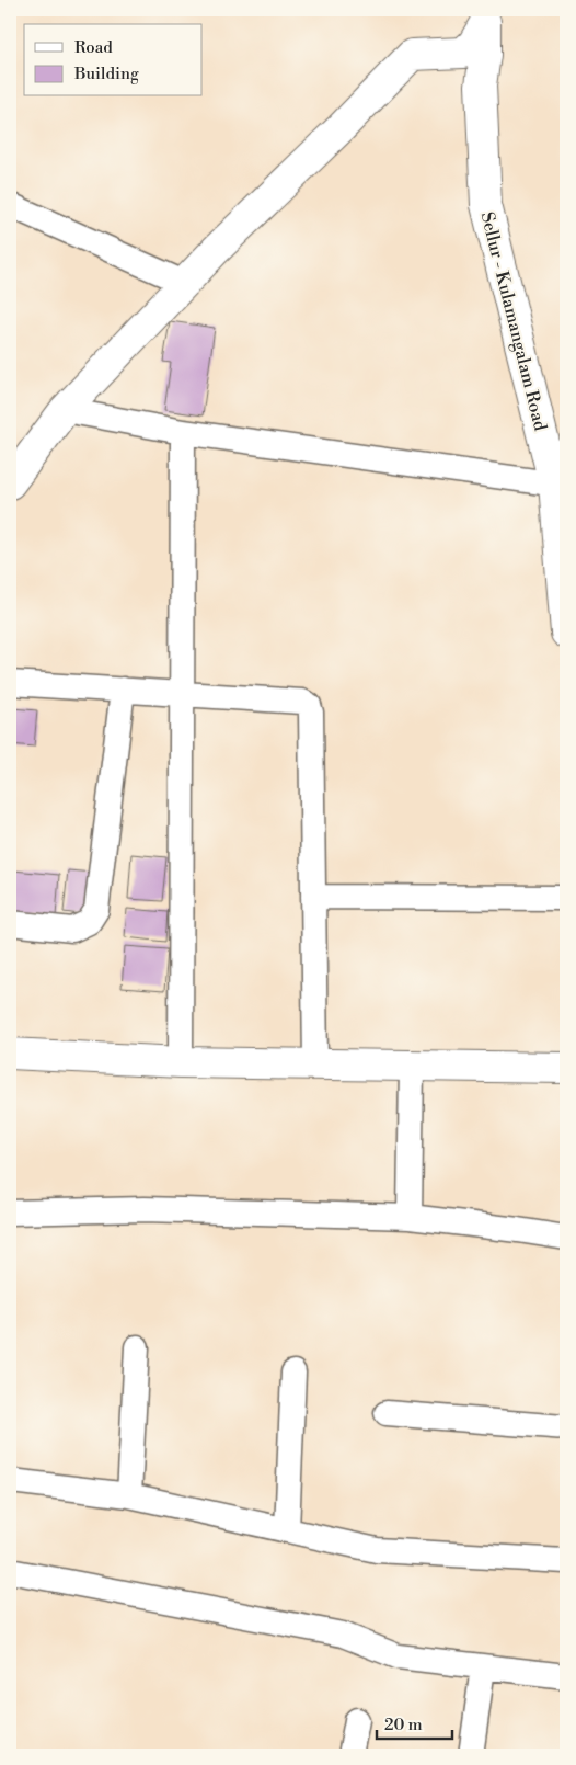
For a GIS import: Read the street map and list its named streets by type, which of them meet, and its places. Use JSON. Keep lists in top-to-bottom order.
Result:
{
  "streets": {
    "main road": ["Sellur - Kulamangalam Road"]
  },
  "legend": ["Road", "Building"],
  "scale_bar": "20 m"
}
